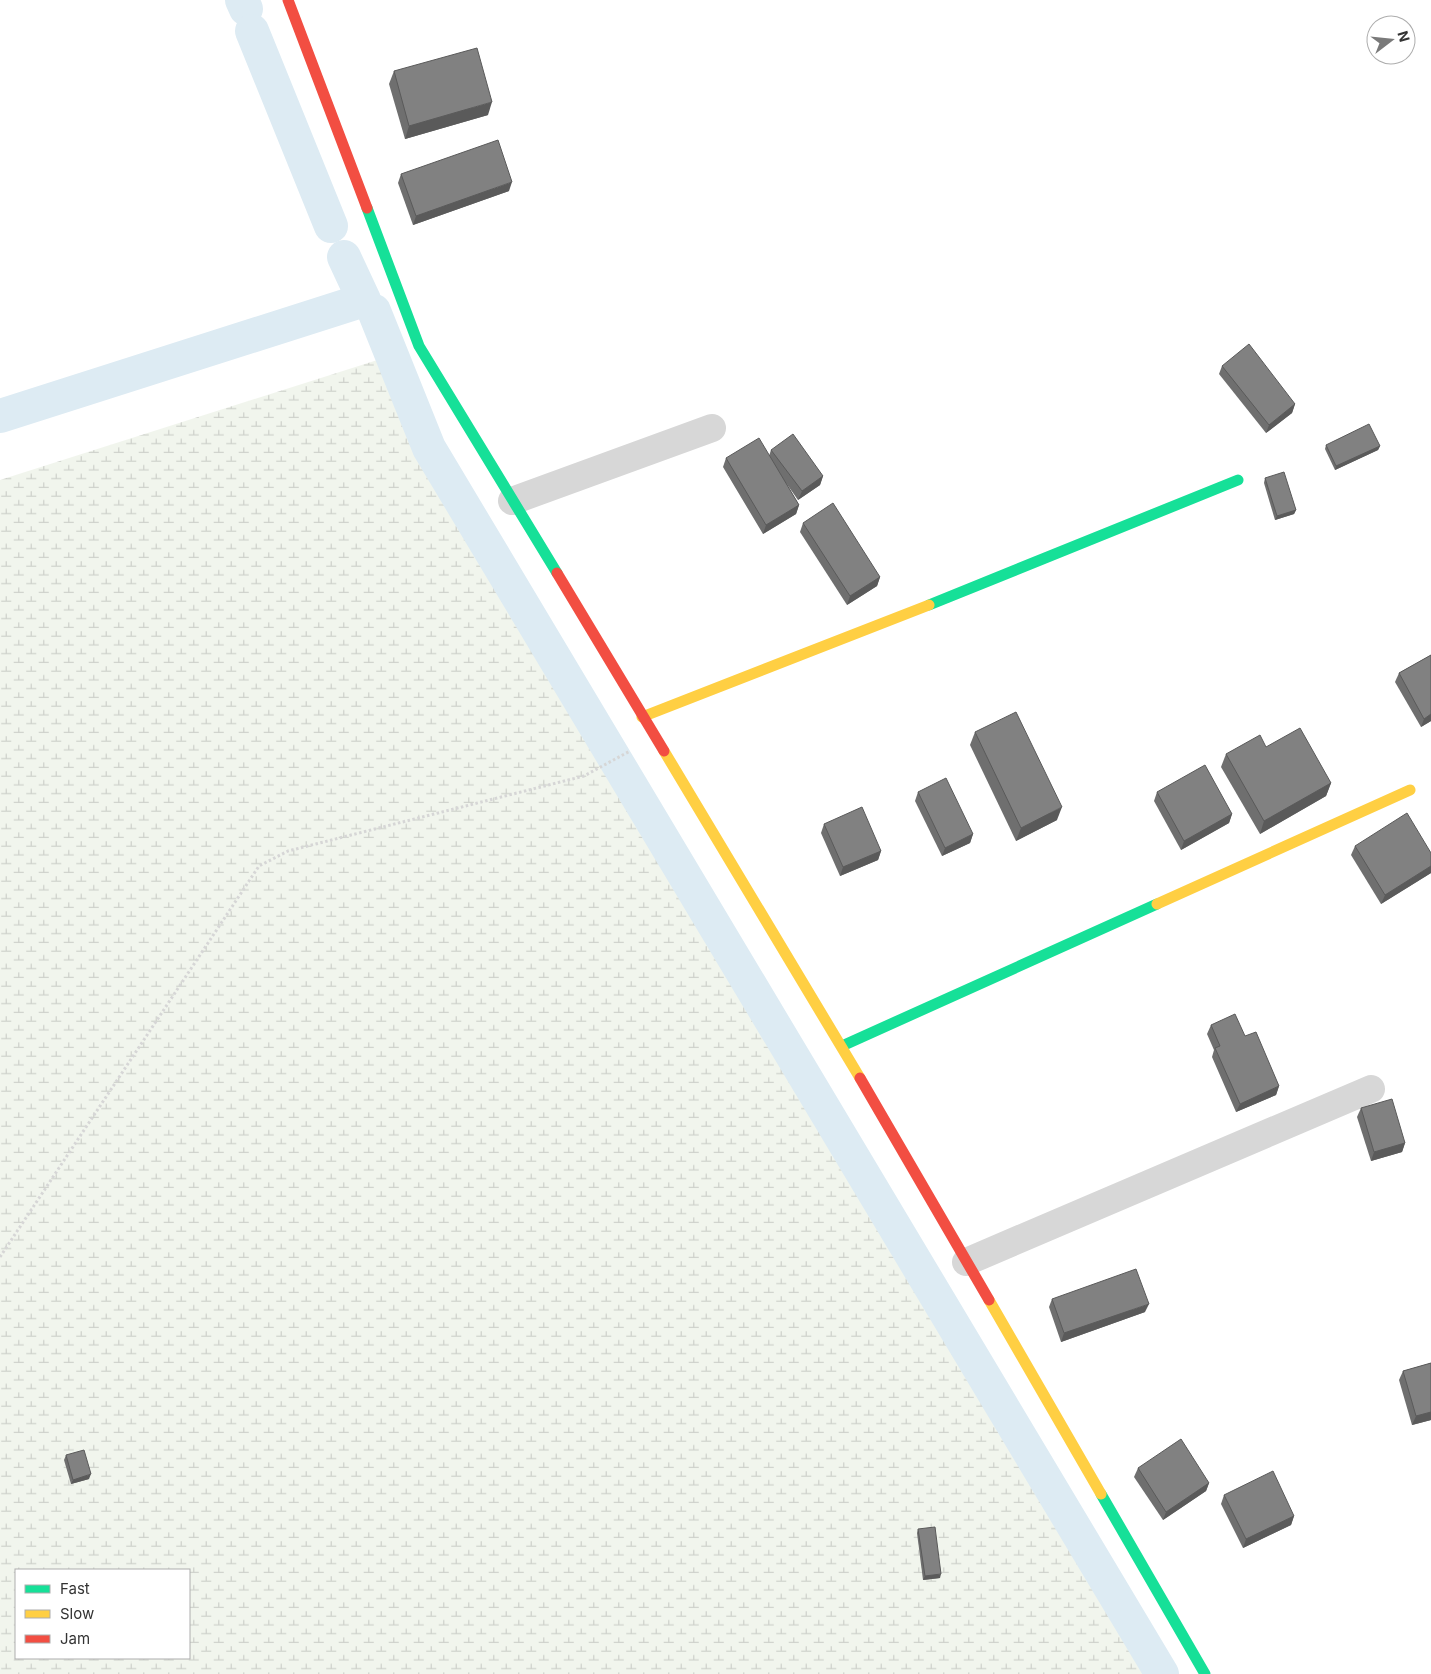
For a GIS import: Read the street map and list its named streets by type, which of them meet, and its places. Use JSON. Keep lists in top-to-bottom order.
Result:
{
  "legend": ["Fast", "Slow", "Jam"],
  "north": "right"
}
